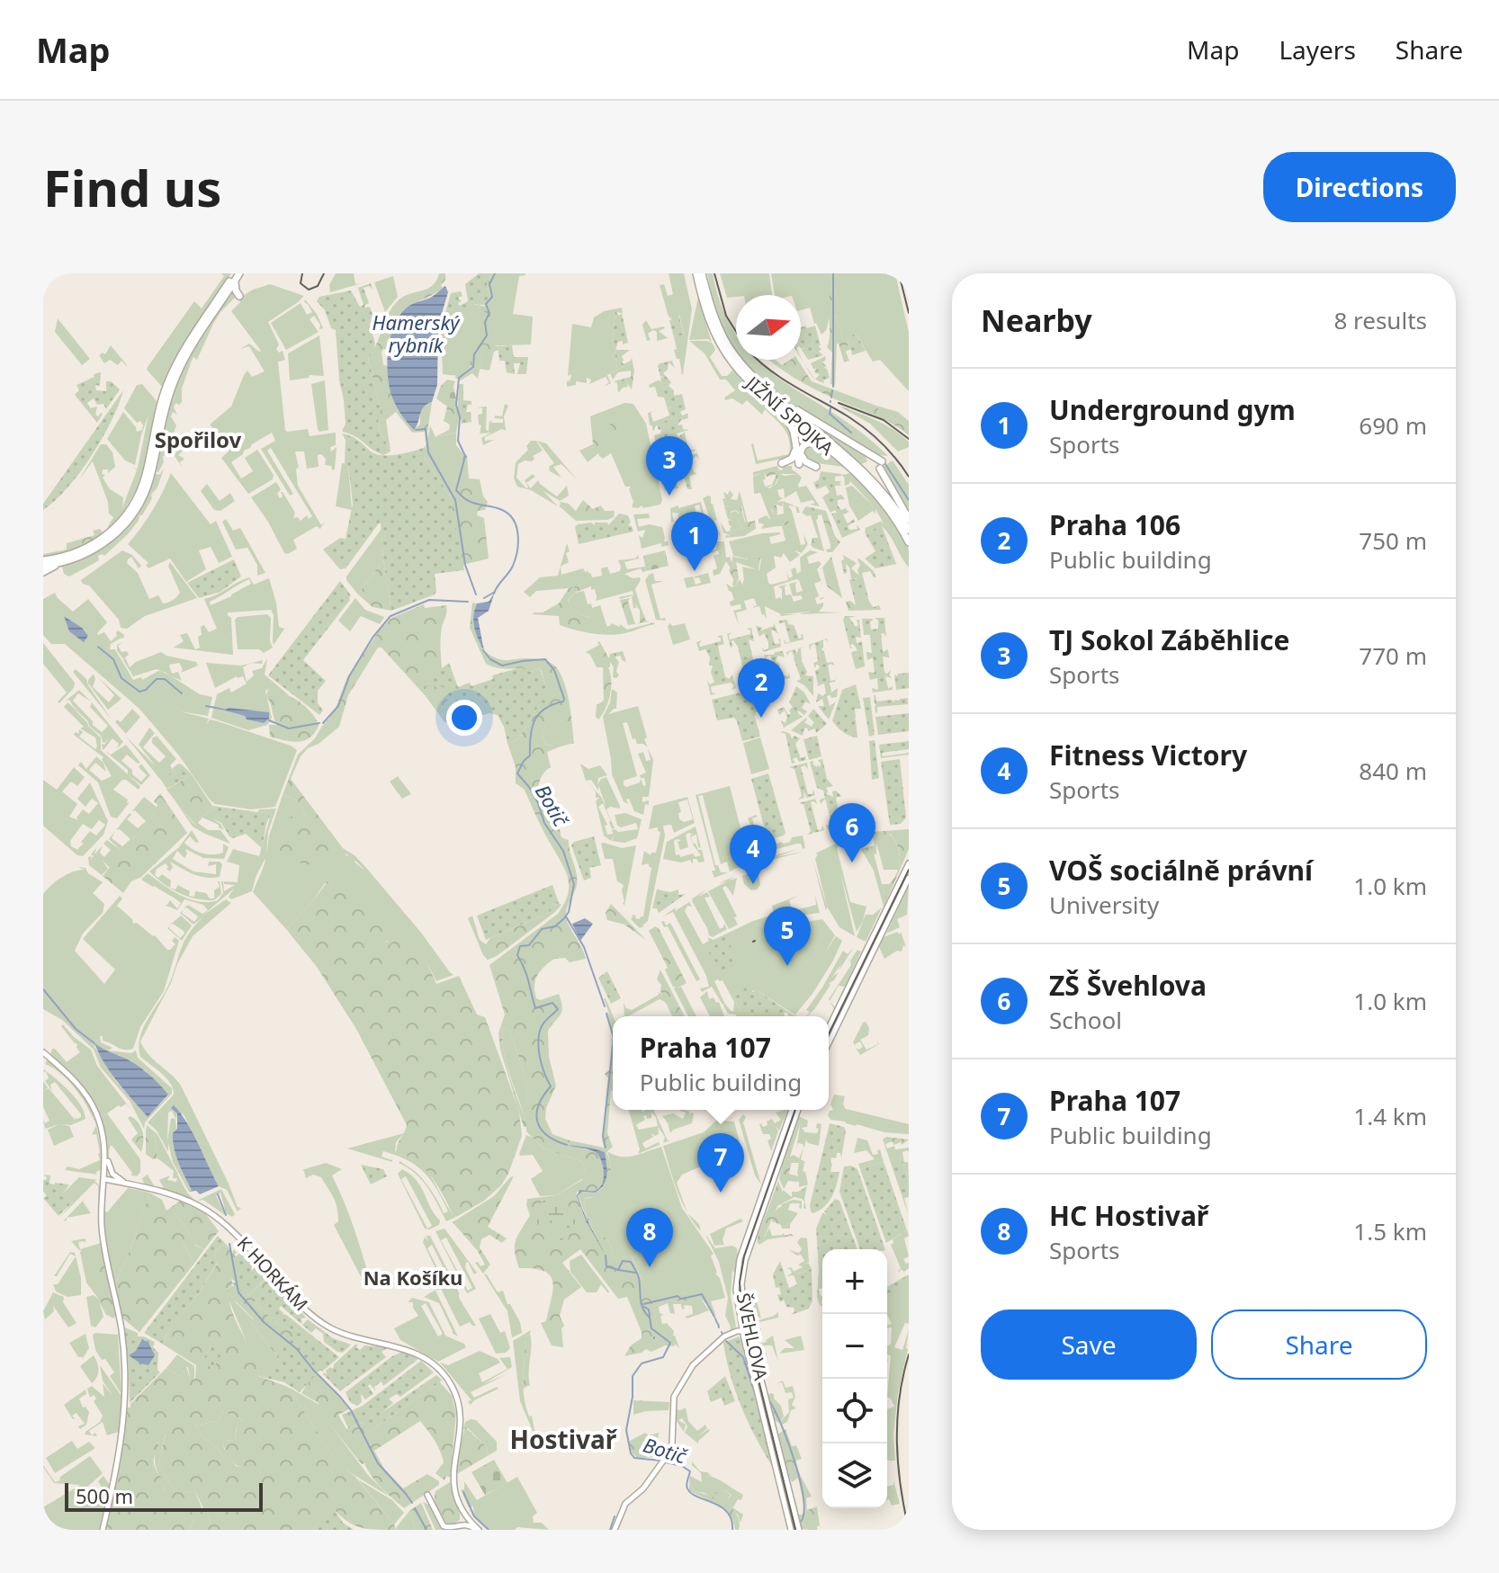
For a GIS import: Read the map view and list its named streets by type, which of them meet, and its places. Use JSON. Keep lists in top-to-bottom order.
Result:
{
  "streets": {
    "highway": ["JIŽNÍ SPOJKA"],
    "main road": ["K HORKÁM", "ŠVEHLOVA"]
  },
  "districts": ["Spořilov", "Na Košíku", "Hostivař"],
  "water": ["Hamerský rybník", "Botič"],
  "scale_bar": "500 m",
  "north": "right",
  "page": {
    "header": "Map",
    "nav": ["Map", "Layers", "Share"],
    "buttons": [
      "Directions",
      ["Save", "Share"]
    ],
    "title": "Find us",
    "heading": ["Nearby", "8 results"],
    "list": [
      {
        "mark": "1",
        "name": "Underground gym",
        "note": "Sports",
        "value": "690 m"
      },
      {
        "mark": "2",
        "name": "Praha 106",
        "note": "Public building",
        "value": "750 m"
      },
      {
        "mark": "3",
        "name": "TJ Sokol Záběhlice",
        "note": "Sports",
        "value": "770 m"
      },
      {
        "mark": "4",
        "name": "Fitness Victory",
        "note": "Sports",
        "value": "840 m"
      },
      {
        "mark": "5",
        "name": "VOŠ sociálně právní",
        "note": "University",
        "value": "1.0 km"
      },
      {
        "mark": "6",
        "name": "ZŠ Švehlova",
        "note": "School",
        "value": "1.0 km"
      },
      {
        "mark": "7",
        "name": "Praha 107",
        "note": "Public building",
        "value": "1.4 km"
      },
      {
        "mark": "8",
        "name": "HC Hostivař",
        "note": "Sports",
        "value": "1.5 km"
      }
    ],
    "pins": [
      "3",
      "1",
      "2",
      "6",
      "4",
      "5",
      "7",
      "8"
    ],
    "popup": ["Praha 107", "Public building"],
    "map_buttons": ["+", "−"],
    "scale": "500 m"
  }
}
